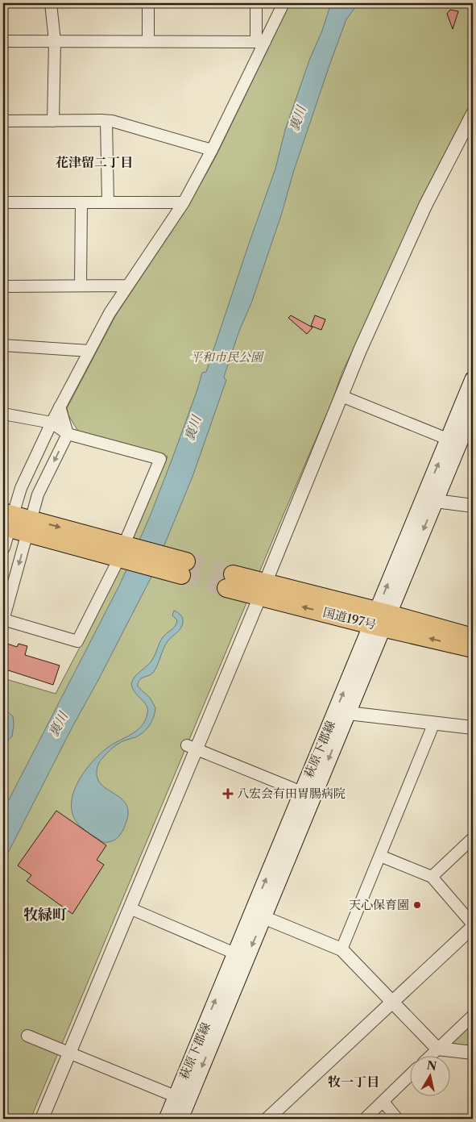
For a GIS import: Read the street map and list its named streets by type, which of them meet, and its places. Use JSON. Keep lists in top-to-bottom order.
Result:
{
  "streets": {
    "highway": ["国道197号"],
    "main road": ["萩原下郡線"]
  },
  "crossings": [
    ["国道197号", "萩原下郡線"]
  ],
  "districts": ["花津留二丁目", "牧緑町", "牧一丁目"],
  "water": ["裏川"],
  "parks": ["平和市民公園"],
  "places": {
    "health": ["八宏会有田胃腸病院"],
    "other": ["天心保育園"]
  },
  "north": "top"
}
